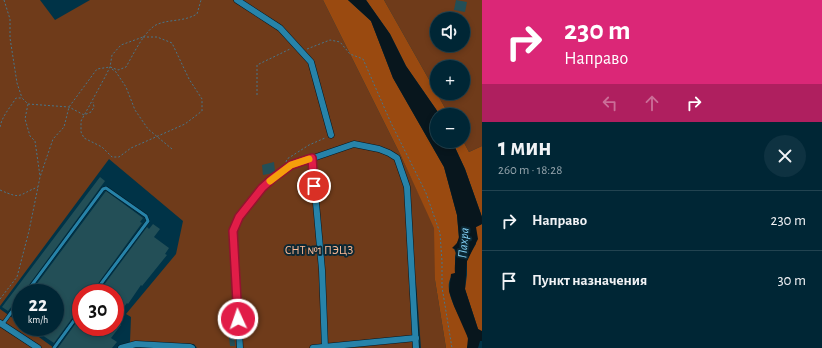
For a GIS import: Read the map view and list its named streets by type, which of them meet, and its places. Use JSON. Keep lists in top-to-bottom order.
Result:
{
  "water": ["Пахра"],
  "parks": ["СНТ №1 ПЭЦЗ"],
  "page": {
    "turn": ["230 m", "Направо"],
    "map_buttons": ["+", "−"],
    "heading": ["1 мин", "260 m · 18:28"],
    "list": [
      {
        "name": "Направо",
        "value": "230 m"
      },
      {
        "name": "Пункт назначения",
        "value": "30 m"
      }
    ],
    "speed": "22 km/h",
    "limit": "30"
  }
}
